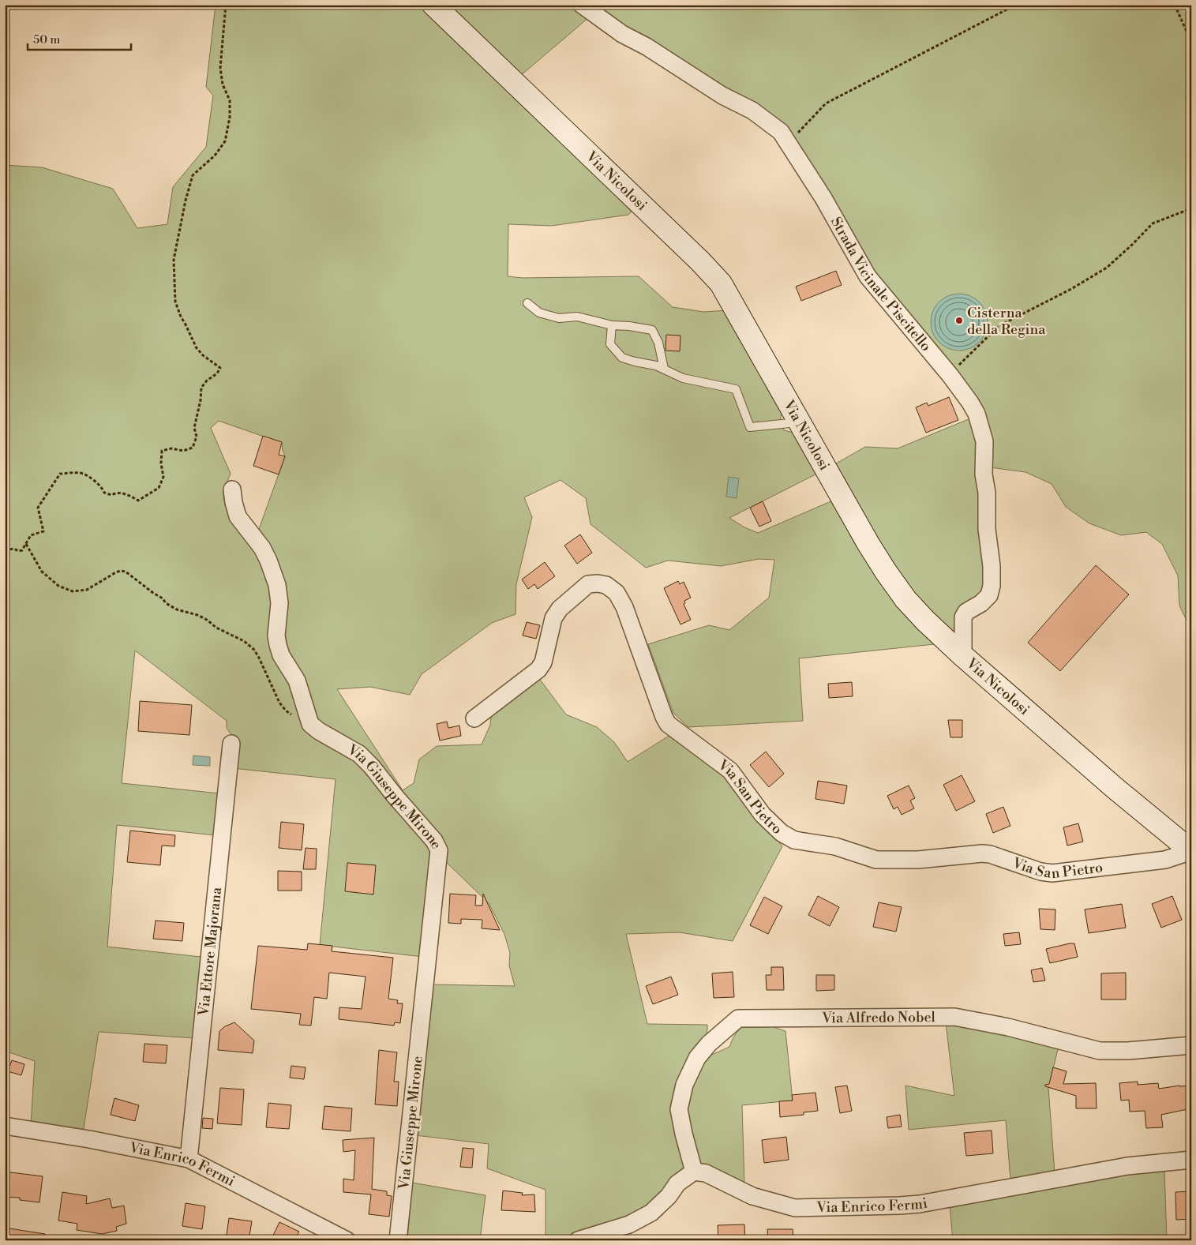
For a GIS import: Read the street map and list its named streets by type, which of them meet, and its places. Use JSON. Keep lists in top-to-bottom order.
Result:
{
  "streets": {
    "main road": ["Via Nicolosi"],
    "street": [
      "Strada Vicinale Piscitello",
      "Via San Pietro",
      "Via Giuseppe Mirone",
      "Via Ettore Majorana",
      "Via Alfredo Nobel",
      "Via Enrico Fermi"
    ]
  },
  "crossings": [
    ["Via Nicolosi", "Strada Vicinale Piscitello"],
    ["Via Nicolosi", "Via San Pietro"],
    ["Via Ettore Majorana", "Via Enrico Fermi"],
    ["Via Alfredo Nobel", "Via Enrico Fermi"]
  ],
  "places": ["Cisterna della Regina"],
  "scale_bar": "50 m"
}
